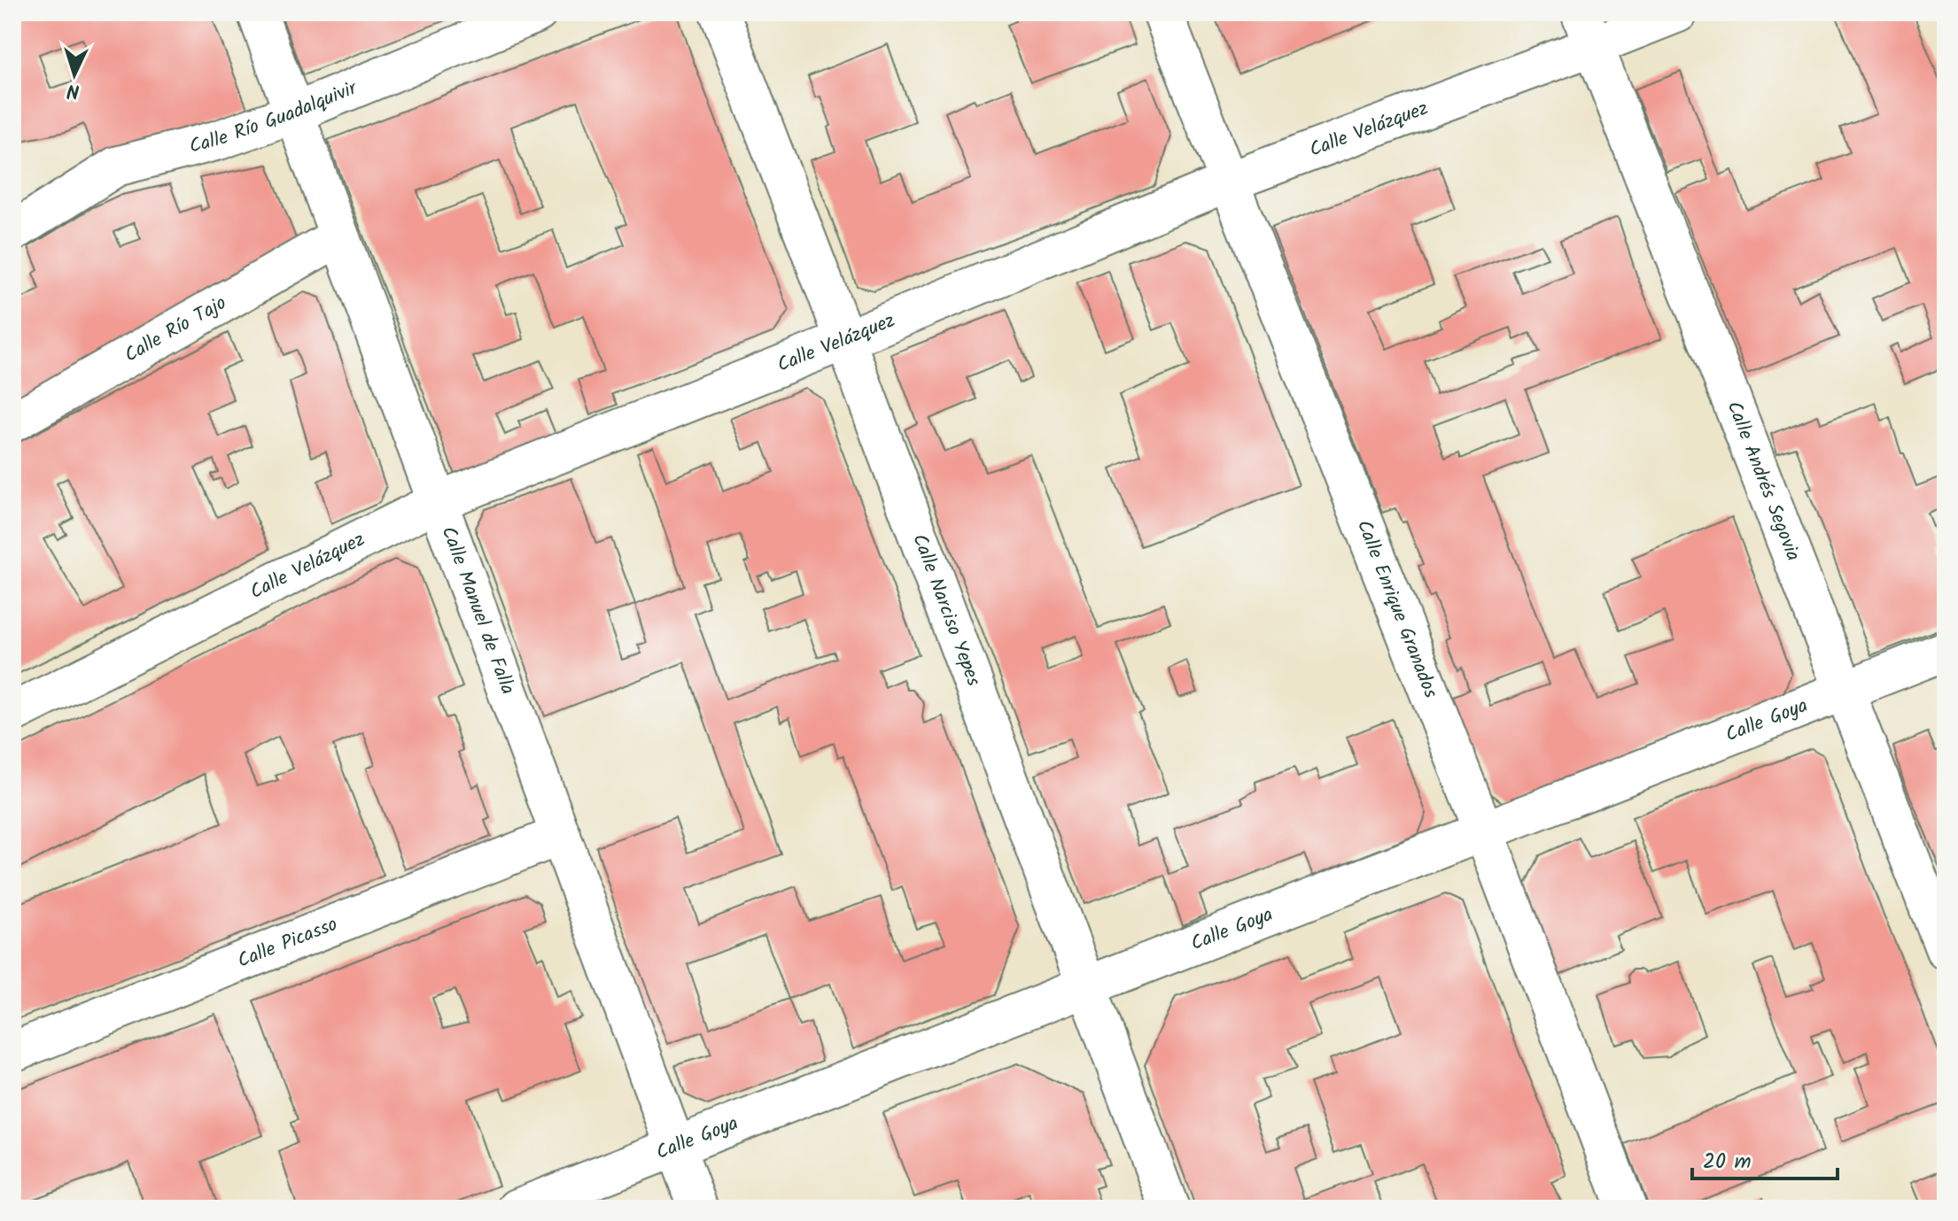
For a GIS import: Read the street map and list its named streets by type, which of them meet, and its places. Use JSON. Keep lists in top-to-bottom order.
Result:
{
  "streets": {
    "street": [
      "Calle Río Guadalquivir",
      "Calle Velázquez",
      "Calle Río Tajo",
      "Calle Andrés Segovia",
      "Calle Manuel de Falla",
      "Calle Narciso Yepes",
      "Calle Enrique Granados",
      "Calle Goya",
      "Calle Picasso"
    ]
  },
  "crossings": [
    ["Calle Río Guadalquivir", "Calle Manuel de Falla"],
    ["Calle Velázquez", "Calle Andrés Segovia"],
    ["Calle Velázquez", "Calle Manuel de Falla"],
    ["Calle Velázquez", "Calle Narciso Yepes"],
    ["Calle Velázquez", "Calle Enrique Granados"],
    ["Calle Río Tajo", "Calle Manuel de Falla"],
    ["Calle Andrés Segovia", "Calle Goya"],
    ["Calle Manuel de Falla", "Calle Goya"],
    ["Calle Manuel de Falla", "Calle Picasso"],
    ["Calle Narciso Yepes", "Calle Goya"],
    ["Calle Enrique Granados", "Calle Goya"]
  ],
  "scale_bar": "20 m",
  "north": "bottom"
}
